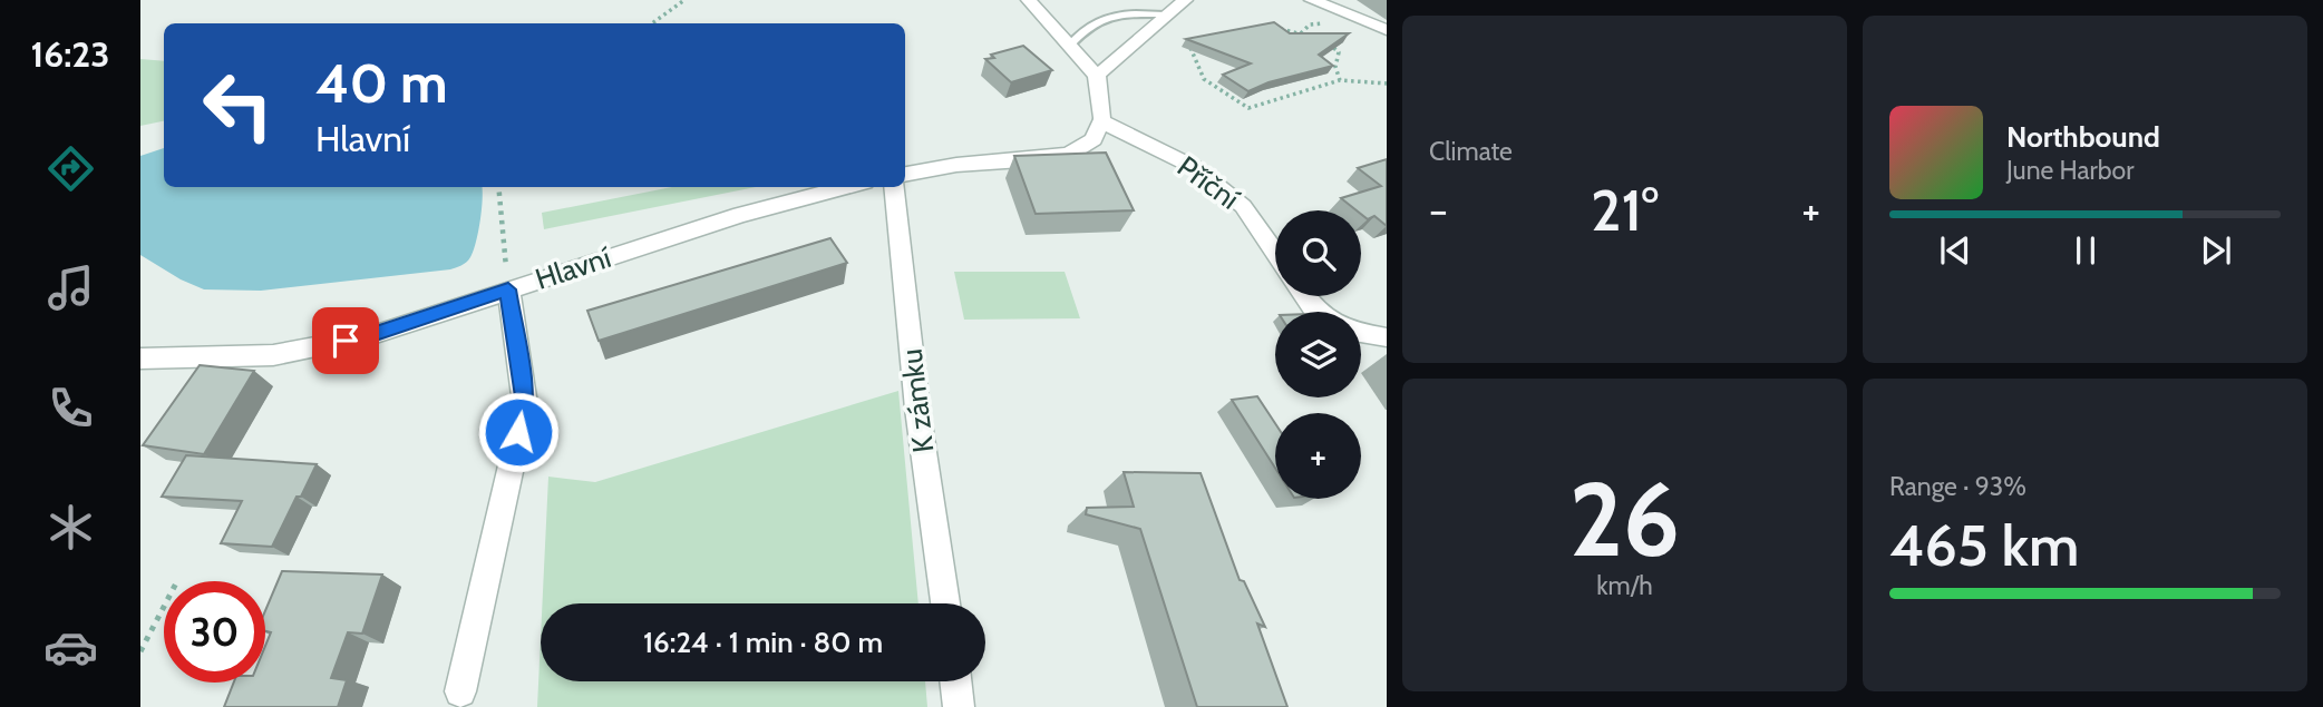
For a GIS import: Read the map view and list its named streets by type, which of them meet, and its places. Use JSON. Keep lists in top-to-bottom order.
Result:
{
  "streets": {
    "street": ["Příční", "Hlavní", "K zámku"]
  },
  "page": {
    "tabs": "16:23",
    "tile": [
      "Climate",
      ["26", "km/h"],
      ["Range · 93%", "465 km"]
    ],
    "turn": ["40 m", "Hlavní"],
    "song": ["Northbound", "June Harbor"],
    "heat": ["−", "21°", "+"],
    "map_buttons": "+",
    "limit": "30",
    "trip": "16:24 · 1 min · 80 m"
  }
}
